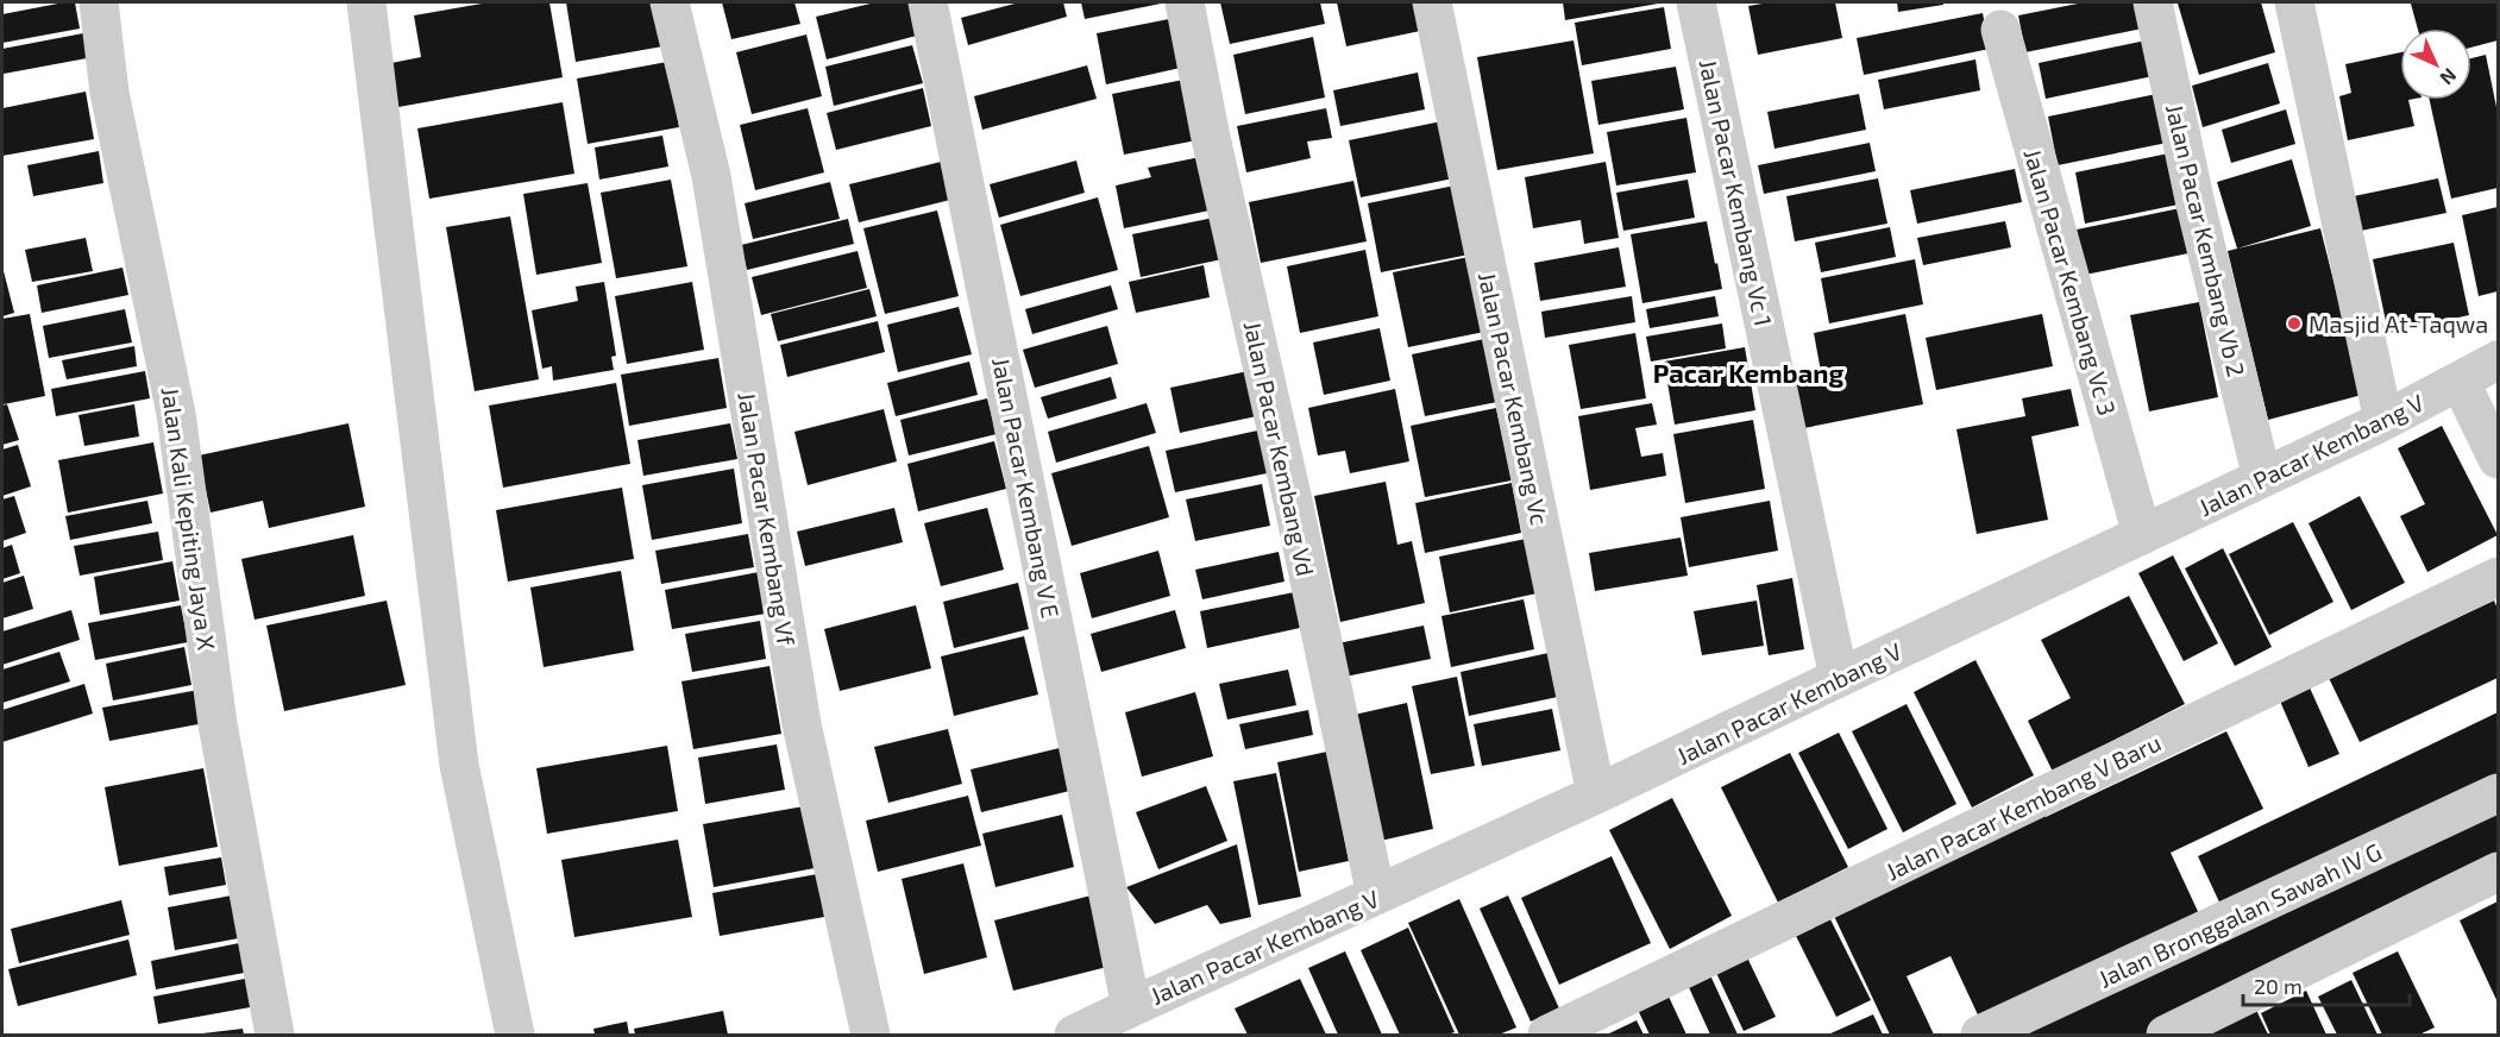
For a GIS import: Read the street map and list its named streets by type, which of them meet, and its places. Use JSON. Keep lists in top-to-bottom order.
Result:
{
  "streets": {
    "street": [
      "Jalan Pacar Kembang Vc 1",
      "Jalan Pacar Kembang Vb 2",
      "Jalan Pacar Kembang Vc 3",
      "Jalan Pacar Kembang Vc",
      "Jalan Pacar Kembang Vd",
      "Jalan Pacar Kembang V",
      "Jalan Pacar Kembang V E",
      "Jalan Kali Kepiting Jaya X",
      "Jalan Pacar Kembang Vf",
      "Jalan Pacar Kembang V Baru",
      "Jalan Bronggalan Sawah IV G"
    ]
  },
  "crossings": [
    ["Jalan Pacar Kembang Vc 1", "Jalan Pacar Kembang V"],
    ["Jalan Pacar Kembang Vb 2", "Jalan Pacar Kembang V"],
    ["Jalan Pacar Kembang Vc 3", "Jalan Pacar Kembang V"],
    ["Jalan Pacar Kembang Vc", "Jalan Pacar Kembang V"],
    ["Jalan Pacar Kembang Vd", "Jalan Pacar Kembang V"],
    ["Jalan Pacar Kembang V", "Jalan Pacar Kembang V E"]
  ],
  "districts": ["Pacar Kembang"],
  "places": ["Masjid At-Taqwa"],
  "scale_bar": "20 m",
  "north": "bottom right"
}
